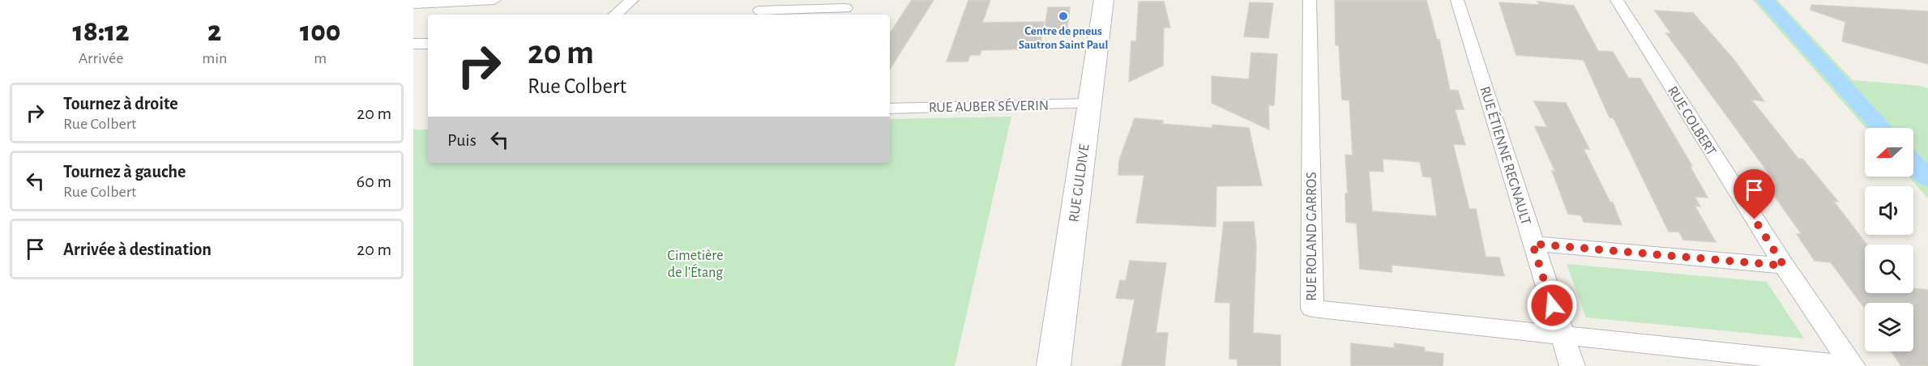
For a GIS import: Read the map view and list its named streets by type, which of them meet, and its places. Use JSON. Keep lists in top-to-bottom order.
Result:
{
  "streets": {
    "street": [
      "RUE AUBER SÉVERIN",
      "RUE COLBERT",
      "RUE ÉTIENNE REGNAULT",
      "RUE GULDIVE",
      "RUE ROLAND GARROS"
    ]
  },
  "crossings": [
    ["RUE AUBER SÉVERIN", "RUE GULDIVE"],
    ["RUE ÉTIENNE REGNAULT", "RUE ROLAND GARROS"]
  ],
  "parks": ["Cimetière de l'Étang"],
  "places": ["Centre de pneus Sautron Saint Paul"],
  "north": "left",
  "page": {
    "eta": [
      "18:12",
      "Arrivée",
      "2",
      "min",
      "100",
      "m"
    ],
    "turn": ["20 m", "Rue Colbert"],
    "list": [
      {
        "name": "Tournez à droite",
        "note": "Rue Colbert",
        "value": "20 m"
      },
      {
        "name": "Tournez à gauche",
        "note": "Rue Colbert",
        "value": "60 m"
      },
      {
        "name": "Arrivée à destination",
        "value": "20 m"
      }
    ],
    "then": "Puis"
  }
}
